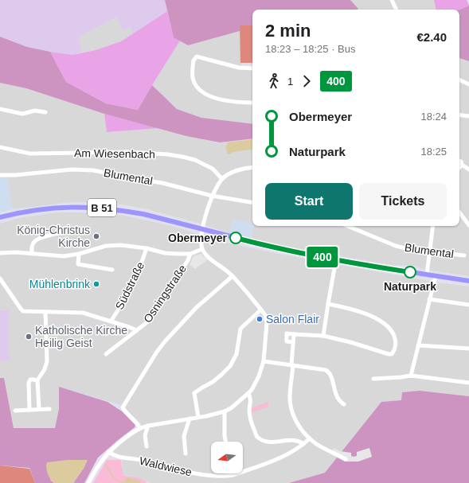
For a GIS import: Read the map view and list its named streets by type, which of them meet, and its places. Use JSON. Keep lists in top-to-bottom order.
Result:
{
  "streets": {
    "main road": ["B 51"],
    "street": [
      "Am Wiesenbach",
      "Blumental",
      "Südstraße",
      "Osningstraße",
      "Waldwiese"
    ]
  },
  "places": [
    "König-Christus Kirche",
    "Obermeyer",
    "Naturpark",
    "Mühlenbrink",
    "Salon Flair",
    "Katholische Kirche Heilig Geist"
  ],
  "lines": ["bus line 400"],
  "north": "left",
  "page": {
    "on_map": "400",
    "heading": ["2 min", "18:23 – 18:25 · Bus", "€2.40"],
    "legs": ["1", "400"],
    "list": [
      {
        "name": "Obermeyer",
        "value": "18:24"
      },
      {
        "name": "Naturpark",
        "value": "18:25"
      }
    ],
    "buttons": ["Start", "Tickets"]
  }
}
